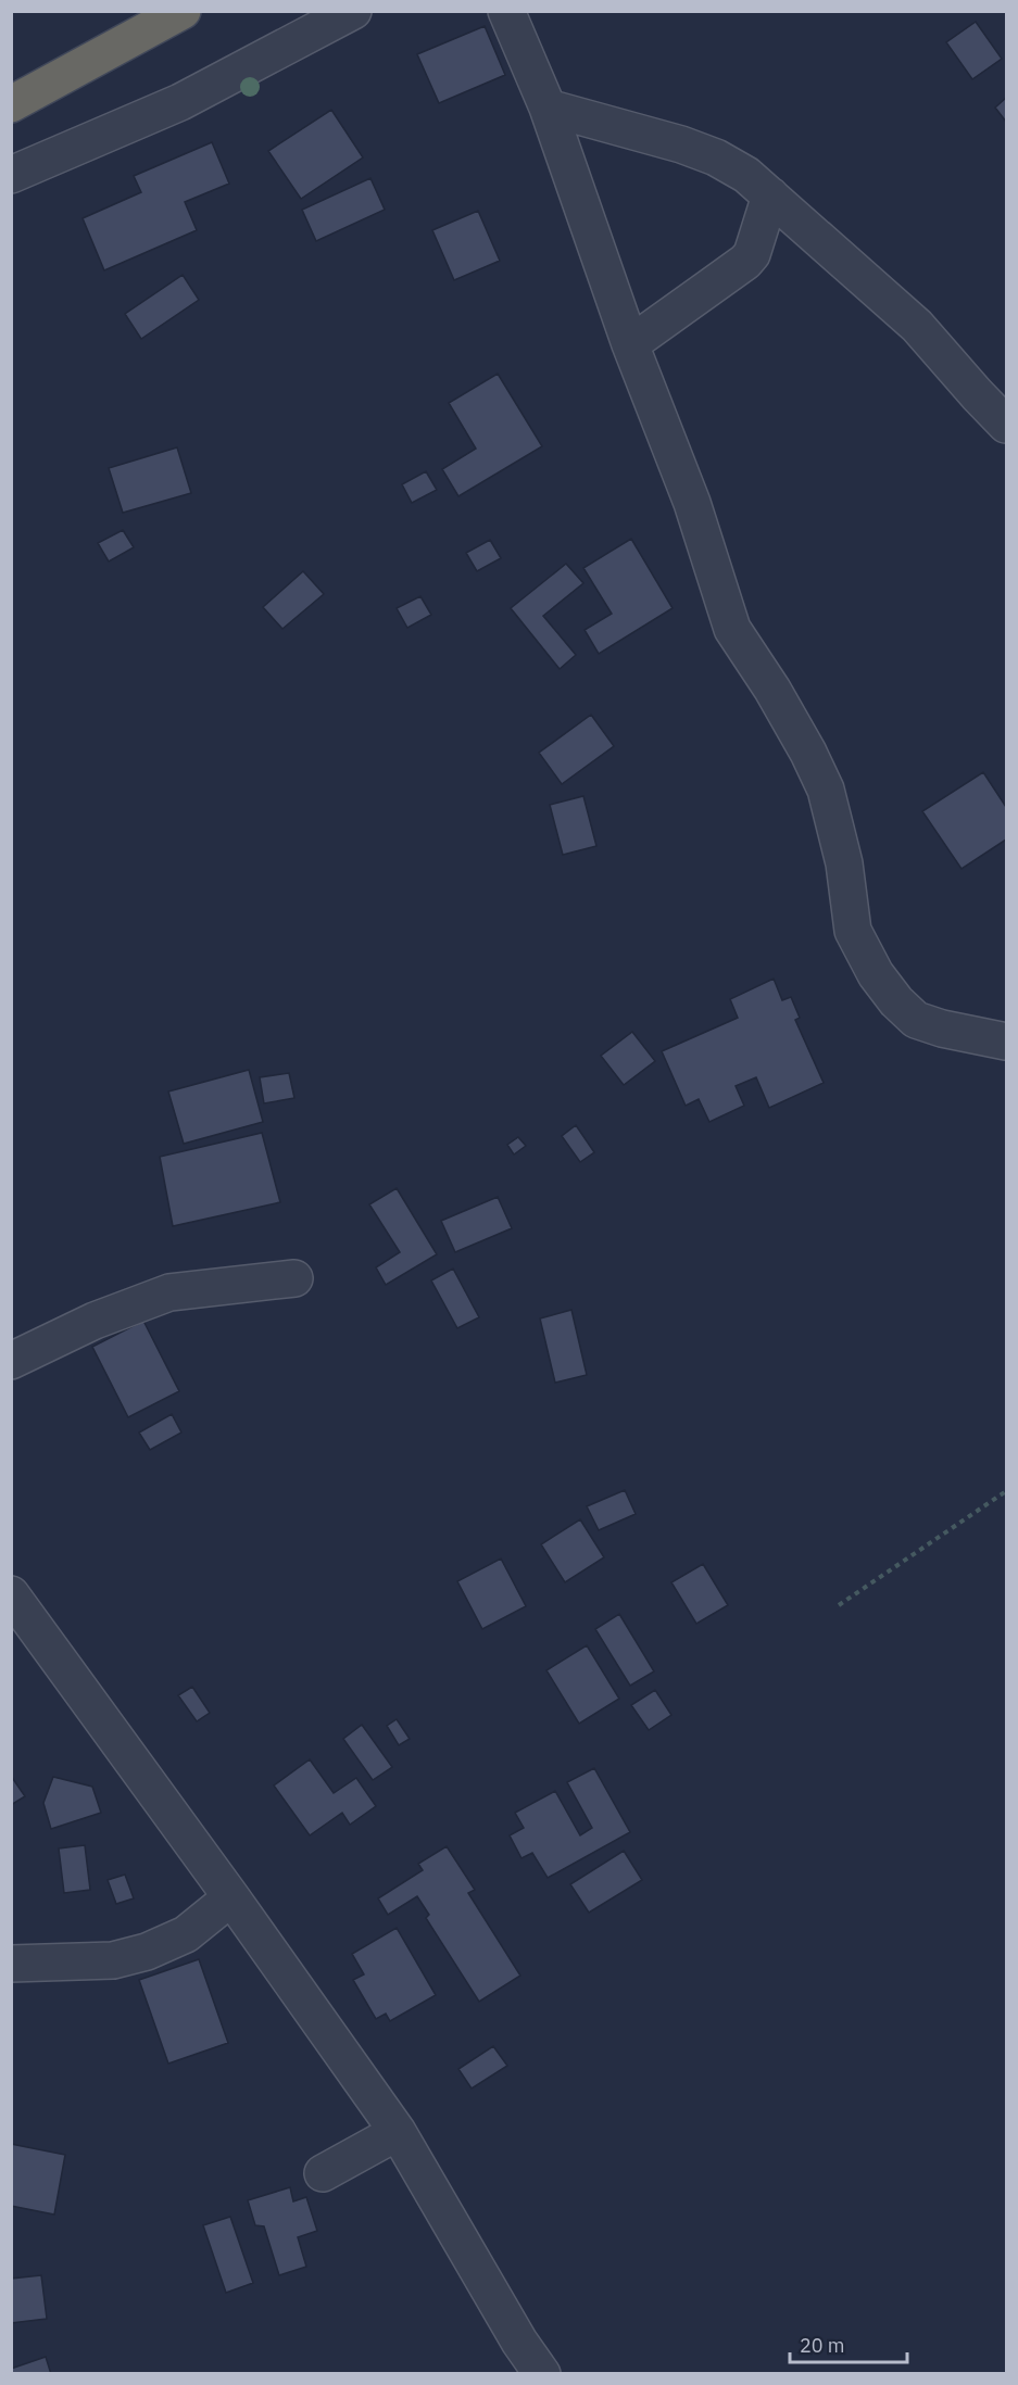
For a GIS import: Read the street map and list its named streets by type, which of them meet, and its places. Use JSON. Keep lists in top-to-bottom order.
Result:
{
  "scale_bar": "20 m"
}
